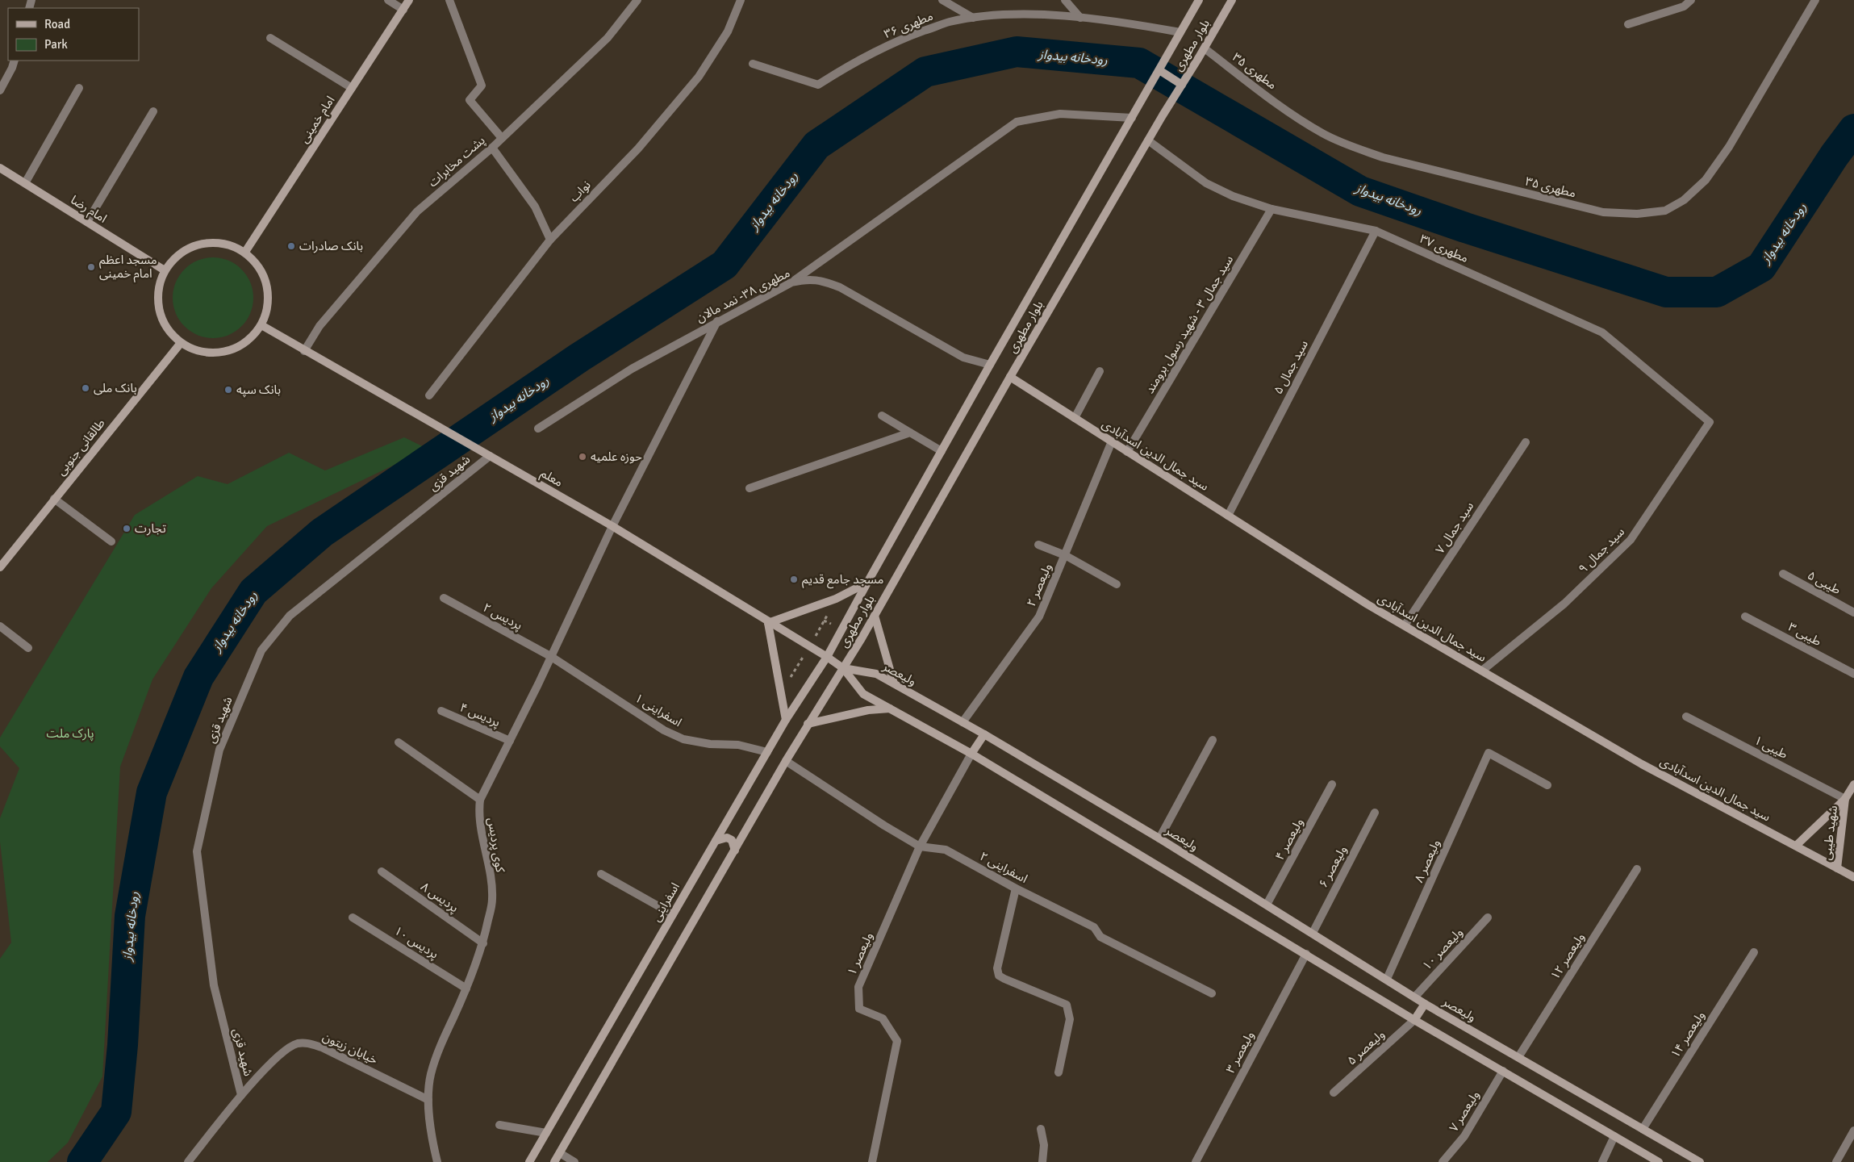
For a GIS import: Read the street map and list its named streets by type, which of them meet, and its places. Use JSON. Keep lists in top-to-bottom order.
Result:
{
  "streets": {
    "main road": [
      "بلوار مطهری",
      "امام خمینی",
      "امام رضا",
      "طالقانی جنوبی",
      "سید جمال الدین اسدآبادی",
      "معلم",
      "ولیعصر",
      "شهید طیبی",
      "اسفراینی"
    ],
    "street": [
      "مطهری ۳۶",
      "مطهری ۳۵",
      "پشت مخابرات",
      "نواب",
      "مطهری ۳۷",
      "مطهری ۳۸- نمد مالان",
      "سید جمال ۳ - شهید رسول برومند",
      "سید جمال ۵",
      "شهید قزی",
      "سید جمال ۷",
      "سید جمال ۹",
      "طیبی ۵",
      "ولیعصر ۲",
      "پردیس ۲",
      "طیبی ۳",
      "اسفراینی ۱",
      "پردیس ۴",
      "طیبی ۱",
      "ولیعصر ۴",
      "کوی پردیس",
      "ولیعصر ۸",
      "ولیعصر ۶",
      "اسفراینی ۲",
      "پردیس ۸",
      "پردیس ۱۰",
      "ولیعصر ۱۰",
      "ولیعصر ۱",
      "ولیعصر ۱۲",
      "ولیعصر ۱۴",
      "ولیعصر ۵",
      "خیابان زیتون",
      "ولیعصر ۳",
      "ولیعصر ۷"
    ]
  },
  "crossings": [
    ["مطهری ۳۶", "بلوار مطهری"],
    ["بلوار مطهری", "مطهری ۳۵"],
    ["بلوار مطهری", "مطهری ۳۷"],
    ["بلوار مطهری", "مطهری ۳۸- نمد مالان"],
    ["بلوار مطهری", "سید جمال الدین اسدآبادی"],
    ["بلوار مطهری", "معلم"],
    ["بلوار مطهری", "ولیعصر"],
    ["بلوار مطهری", "اسفراینی"],
    ["امام خمینی", "امام رضا"],
    ["امام خمینی", "طالقانی جنوبی"],
    ["امام خمینی", "معلم"],
    ["پشت مخابرات", "معلم"],
    ["امام رضا", "طالقانی جنوبی"],
    ["امام رضا", "معلم"],
    ["مطهری ۳۷", "سید جمال ۳ - شهید رسول برومند"],
    ["مطهری ۳۷", "سید جمال ۵"],
    ["مطهری ۳۷", "سید جمال ۹"],
    ["مطهری ۳۸- نمد مالان", "کوی پردیس"],
    ["سید جمال ۳ - شهید رسول برومند", "سید جمال الدین اسدآبادی"],
    ["سید جمال ۵", "سید جمال الدین اسدآبادی"],
    ["طالقانی جنوبی", "معلم"],
    ["سید جمال الدین اسدآبادی", "سید جمال ۷"],
    ["سید جمال الدین اسدآبادی", "سید جمال ۹"],
    ["سید جمال الدین اسدآبادی", "ولیعصر ۲"],
    ["سید جمال الدین اسدآبادی", "شهید طیبی"],
    ["شهید قزی", "معلم"],
    ["شهید قزی", "خیابان زیتون"],
    ["معلم", "ولیعصر"],
    ["معلم", "کوی پردیس"],
    ["معلم", "اسفراینی"],
    ["ولیعصر ۲", "ولیعصر"],
    ["پردیس ۲", "اسفراینی ۱"],
    ["پردیس ۲", "کوی پردیس"],
    ["ولیعصر", "ولیعصر ۴"],
    ["ولیعصر", "ولیعصر ۸"],
    ["ولیعصر", "ولیعصر ۶"],
    ["ولیعصر", "ولیعصر ۱۰"],
    ["ولیعصر", "ولیعصر ۱۲"],
    ["ولیعصر", "ولیعصر ۱۴"],
    ["اسفراینی ۱", "کوی پردیس"],
    ["اسفراینی ۱", "اسفراینی"],
    ["پردیس ۴", "کوی پردیس"],
    ["طیبی ۱", "شهید طیبی"],
    ["کوی پردیس", "پردیس ۸"],
    ["کوی پردیس", "پردیس ۱۰"],
    ["کوی پردیس", "خیابان زیتون"],
    ["اسفراینی ۲", "ولیعصر ۱"]
  ],
  "water": ["رودخانه بیدواز"],
  "parks": ["پارک ملت"],
  "places": [
    "بانک صادرات",
    "مسجد اعظم امام خمینی",
    "بانک ملی",
    "بانک سپه",
    "حوزه علمیه",
    "تجارت",
    "مسجد جامع قدیم"
  ],
  "legend": ["Road", "Park"]
}
